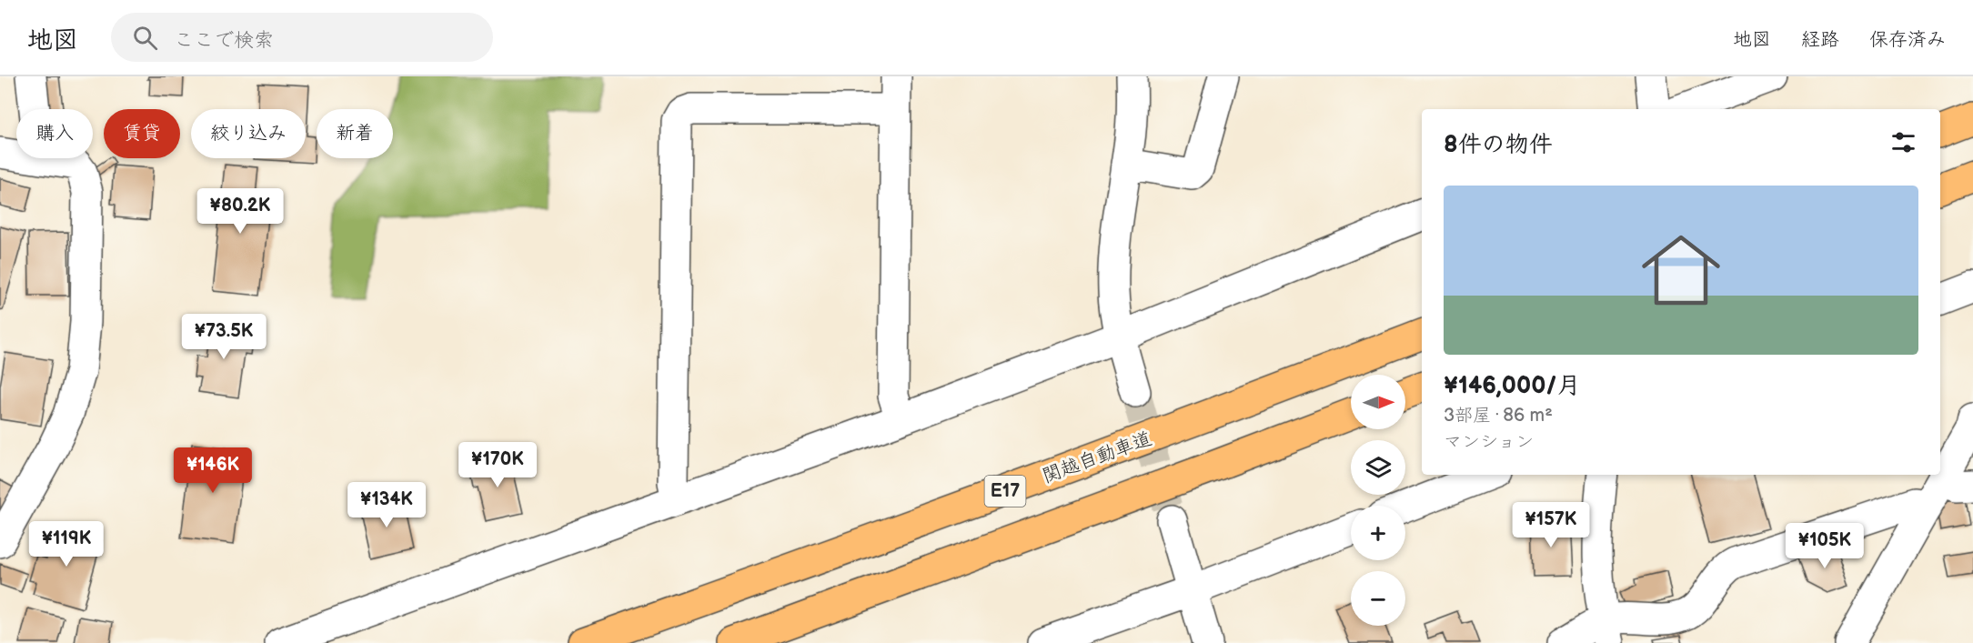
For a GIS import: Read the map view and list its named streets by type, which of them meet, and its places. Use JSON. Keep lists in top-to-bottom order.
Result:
{
  "streets": {
    "highway": ["関越自動車道", "E17"]
  },
  "north": "right",
  "page": {
    "header": "地図",
    "search": "ここで検索",
    "nav": ["地図", "経路", "保存済み"],
    "chip": [
      "購入",
      "賃貸",
      "絞り込み",
      "新着"
    ],
    "heading": "8件の物件",
    "list": [
      {
        "name": "¥146,000/月",
        "note": "3部屋 · 86 m² · マンション"
      }
    ],
    "price": [
      "¥80.2K",
      "¥73.5K",
      "¥170K",
      "¥146K",
      "¥134K",
      "¥157K",
      "¥119K",
      "¥105K"
    ],
    "map_buttons": ["+", "−"]
  }
}
